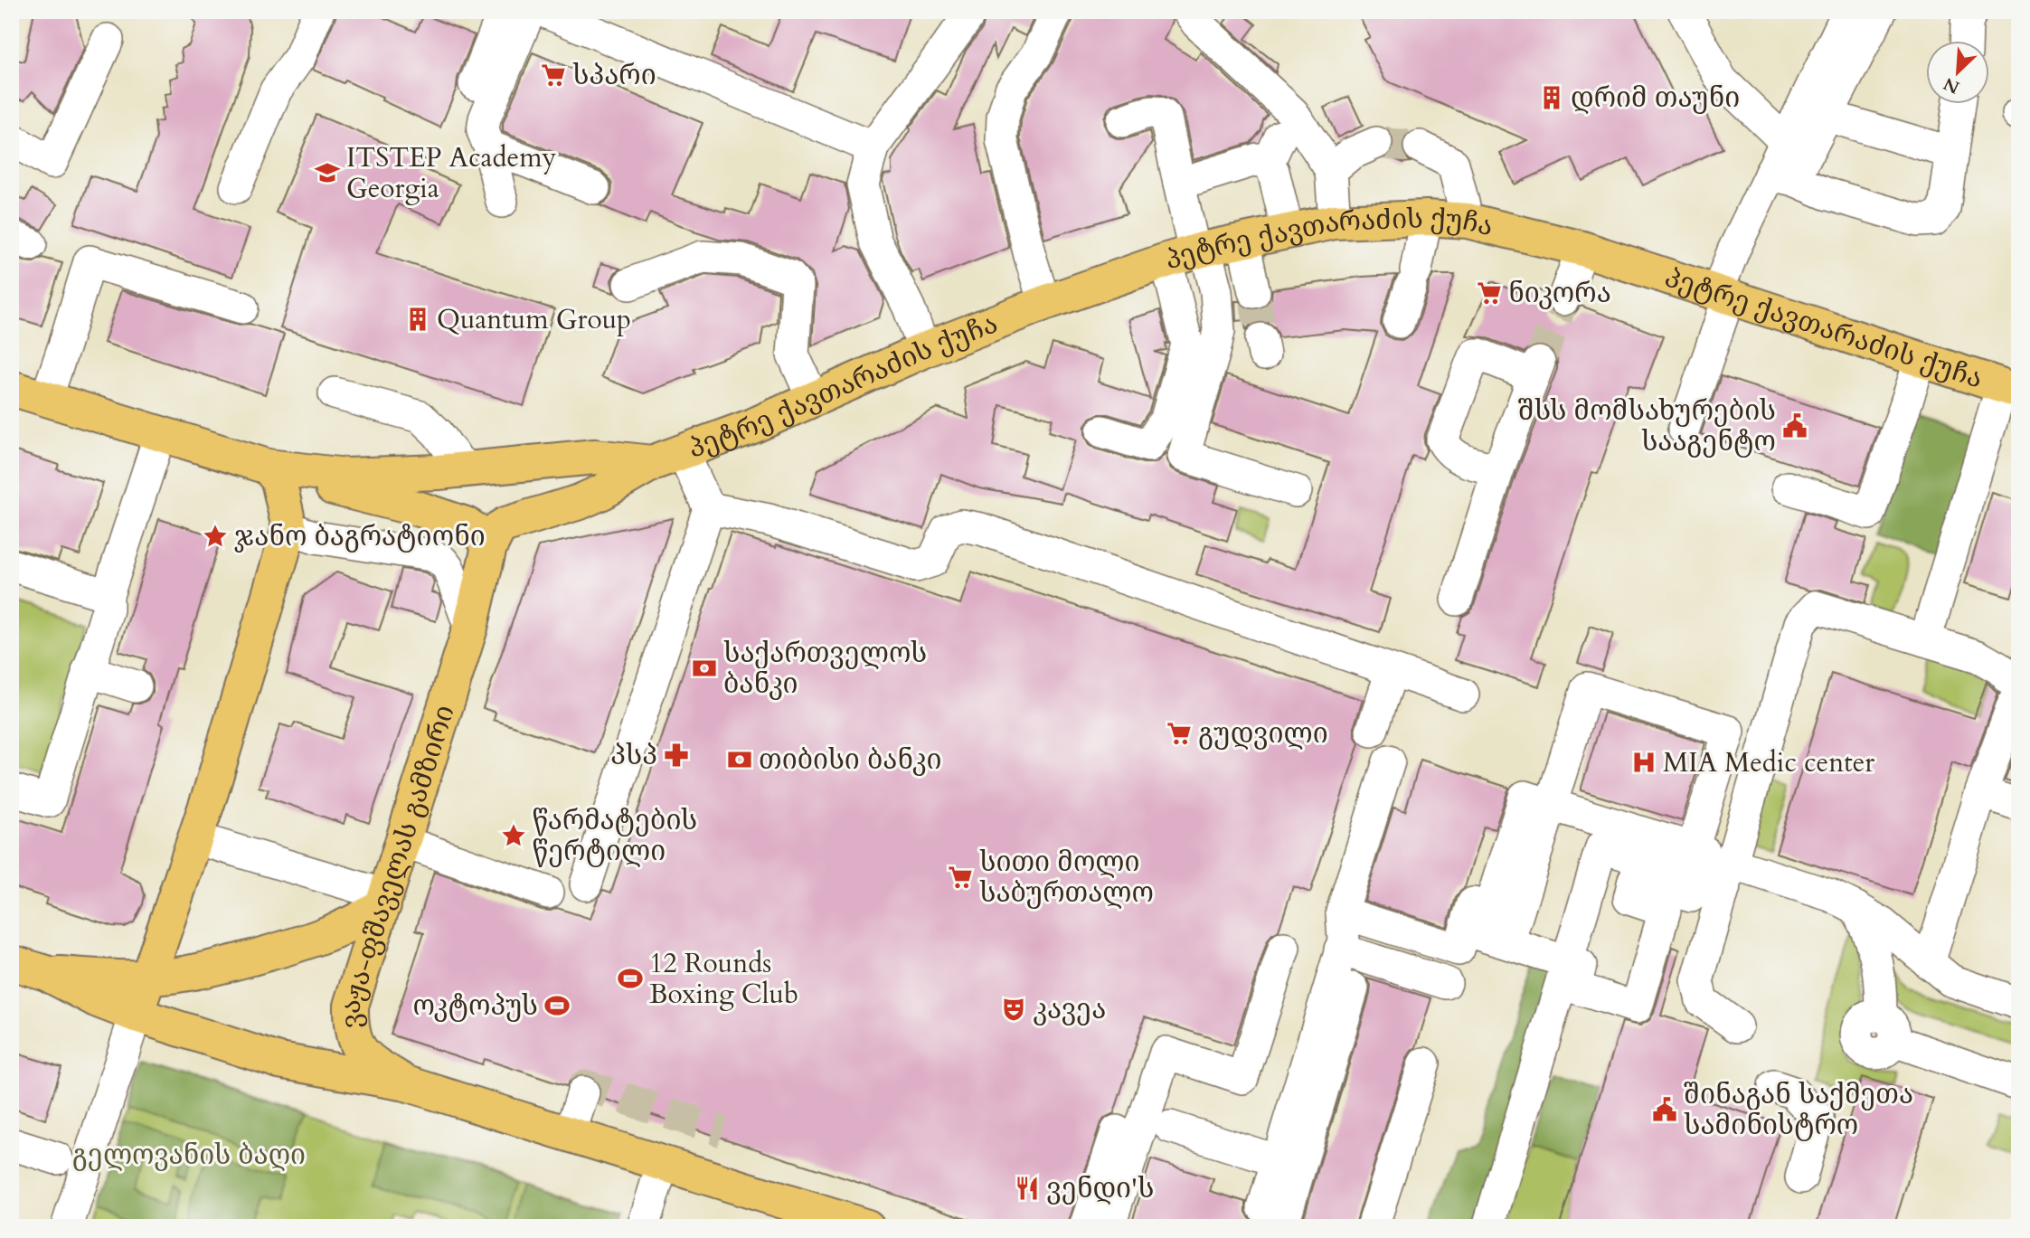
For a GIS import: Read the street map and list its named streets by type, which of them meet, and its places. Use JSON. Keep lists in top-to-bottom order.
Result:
{
  "streets": {
    "main road": ["პეტრე ქავთარაძის ქუჩა", "ვაჟა-ფშაველას გამზირი"]
  },
  "crossings": [
    ["პეტრე ქავთარაძის ქუჩა", "ვაჟა-ფშაველას გამზირი"]
  ],
  "parks": ["გელოვანის ბაღი"],
  "places": {
    "supermarket": [
      "სპარი",
      "ნიკორა",
      "გუდვილი",
      "სითი მოლი საბურთალო"
    ],
    "building": ["დრიმ თაუნი", "Quantum Group"],
    "school or university": ["ITSTEP Academy Georgia"],
    "public building": ["შსს მომსახურების სააგენტო", "შინაგან საქმეთა სამინისტრო"],
    "place": ["ჯანო ბაგრატიონი", "წარმატების წერტილი"],
    "bank": ["საქართველოს ბანკი", "თიბისი ბანკი"],
    "pharmacy": ["პსპ"],
    "hospital": ["MIA Medic center"],
    "sports": ["12 Rounds Boxing Club", "ოკტოპუს"],
    "theatre": ["კავეა"],
    "restaurant": ["ვენდი'ს"]
  },
  "north": "bottom left"
}
